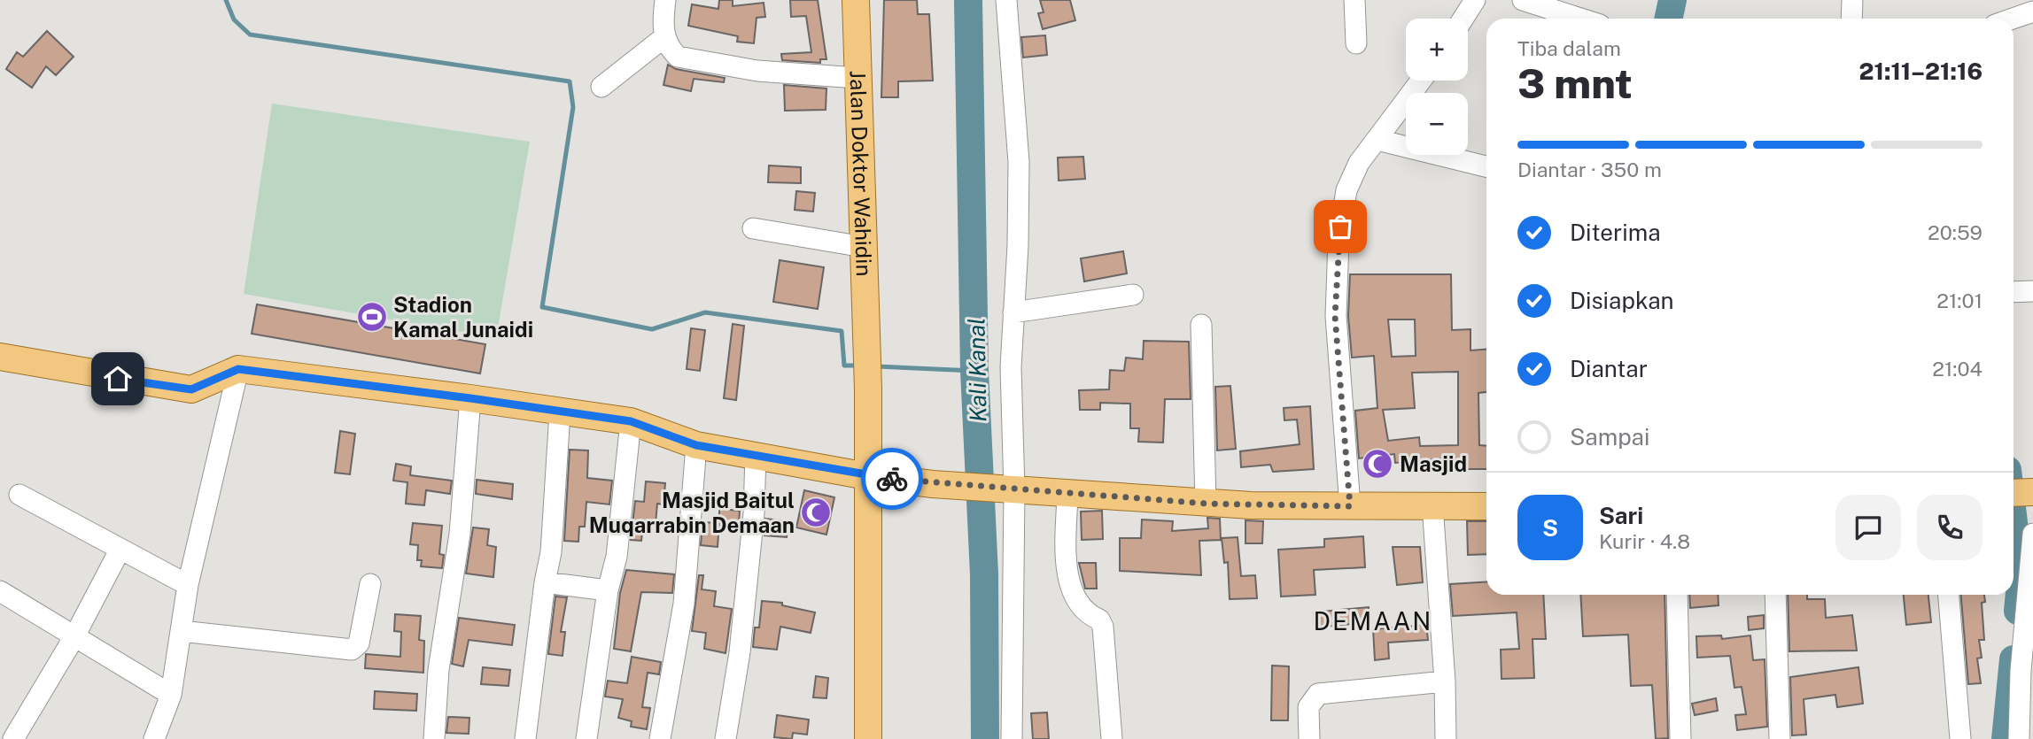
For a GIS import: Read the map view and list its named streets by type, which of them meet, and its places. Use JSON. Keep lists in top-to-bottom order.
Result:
{
  "streets": {
    "main road": ["Jalan Doktor Wahidin"]
  },
  "districts": ["DEMAAN"],
  "water": ["Kali Kanal"],
  "places": {
    "sports": ["Stadion Kamal Junaidi"],
    "mosque": ["Masjid", "Masjid Baitul Muqarrabin Demaan"]
  },
  "page": {
    "map_buttons": ["+", "−"],
    "heading": ["3 mnt", "Tiba dalam", "21:11–21:16"],
    "panel": ["Sari", "Kurir · 4.8"],
    "bar": "Diantar · 350 m",
    "list": [
      ["Diterima", "20:59"],
      ["Disiapkan", "21:01"],
      ["Diantar", "21:04"],
      "Sampai"
    ],
    "round": "S"
  }
}
